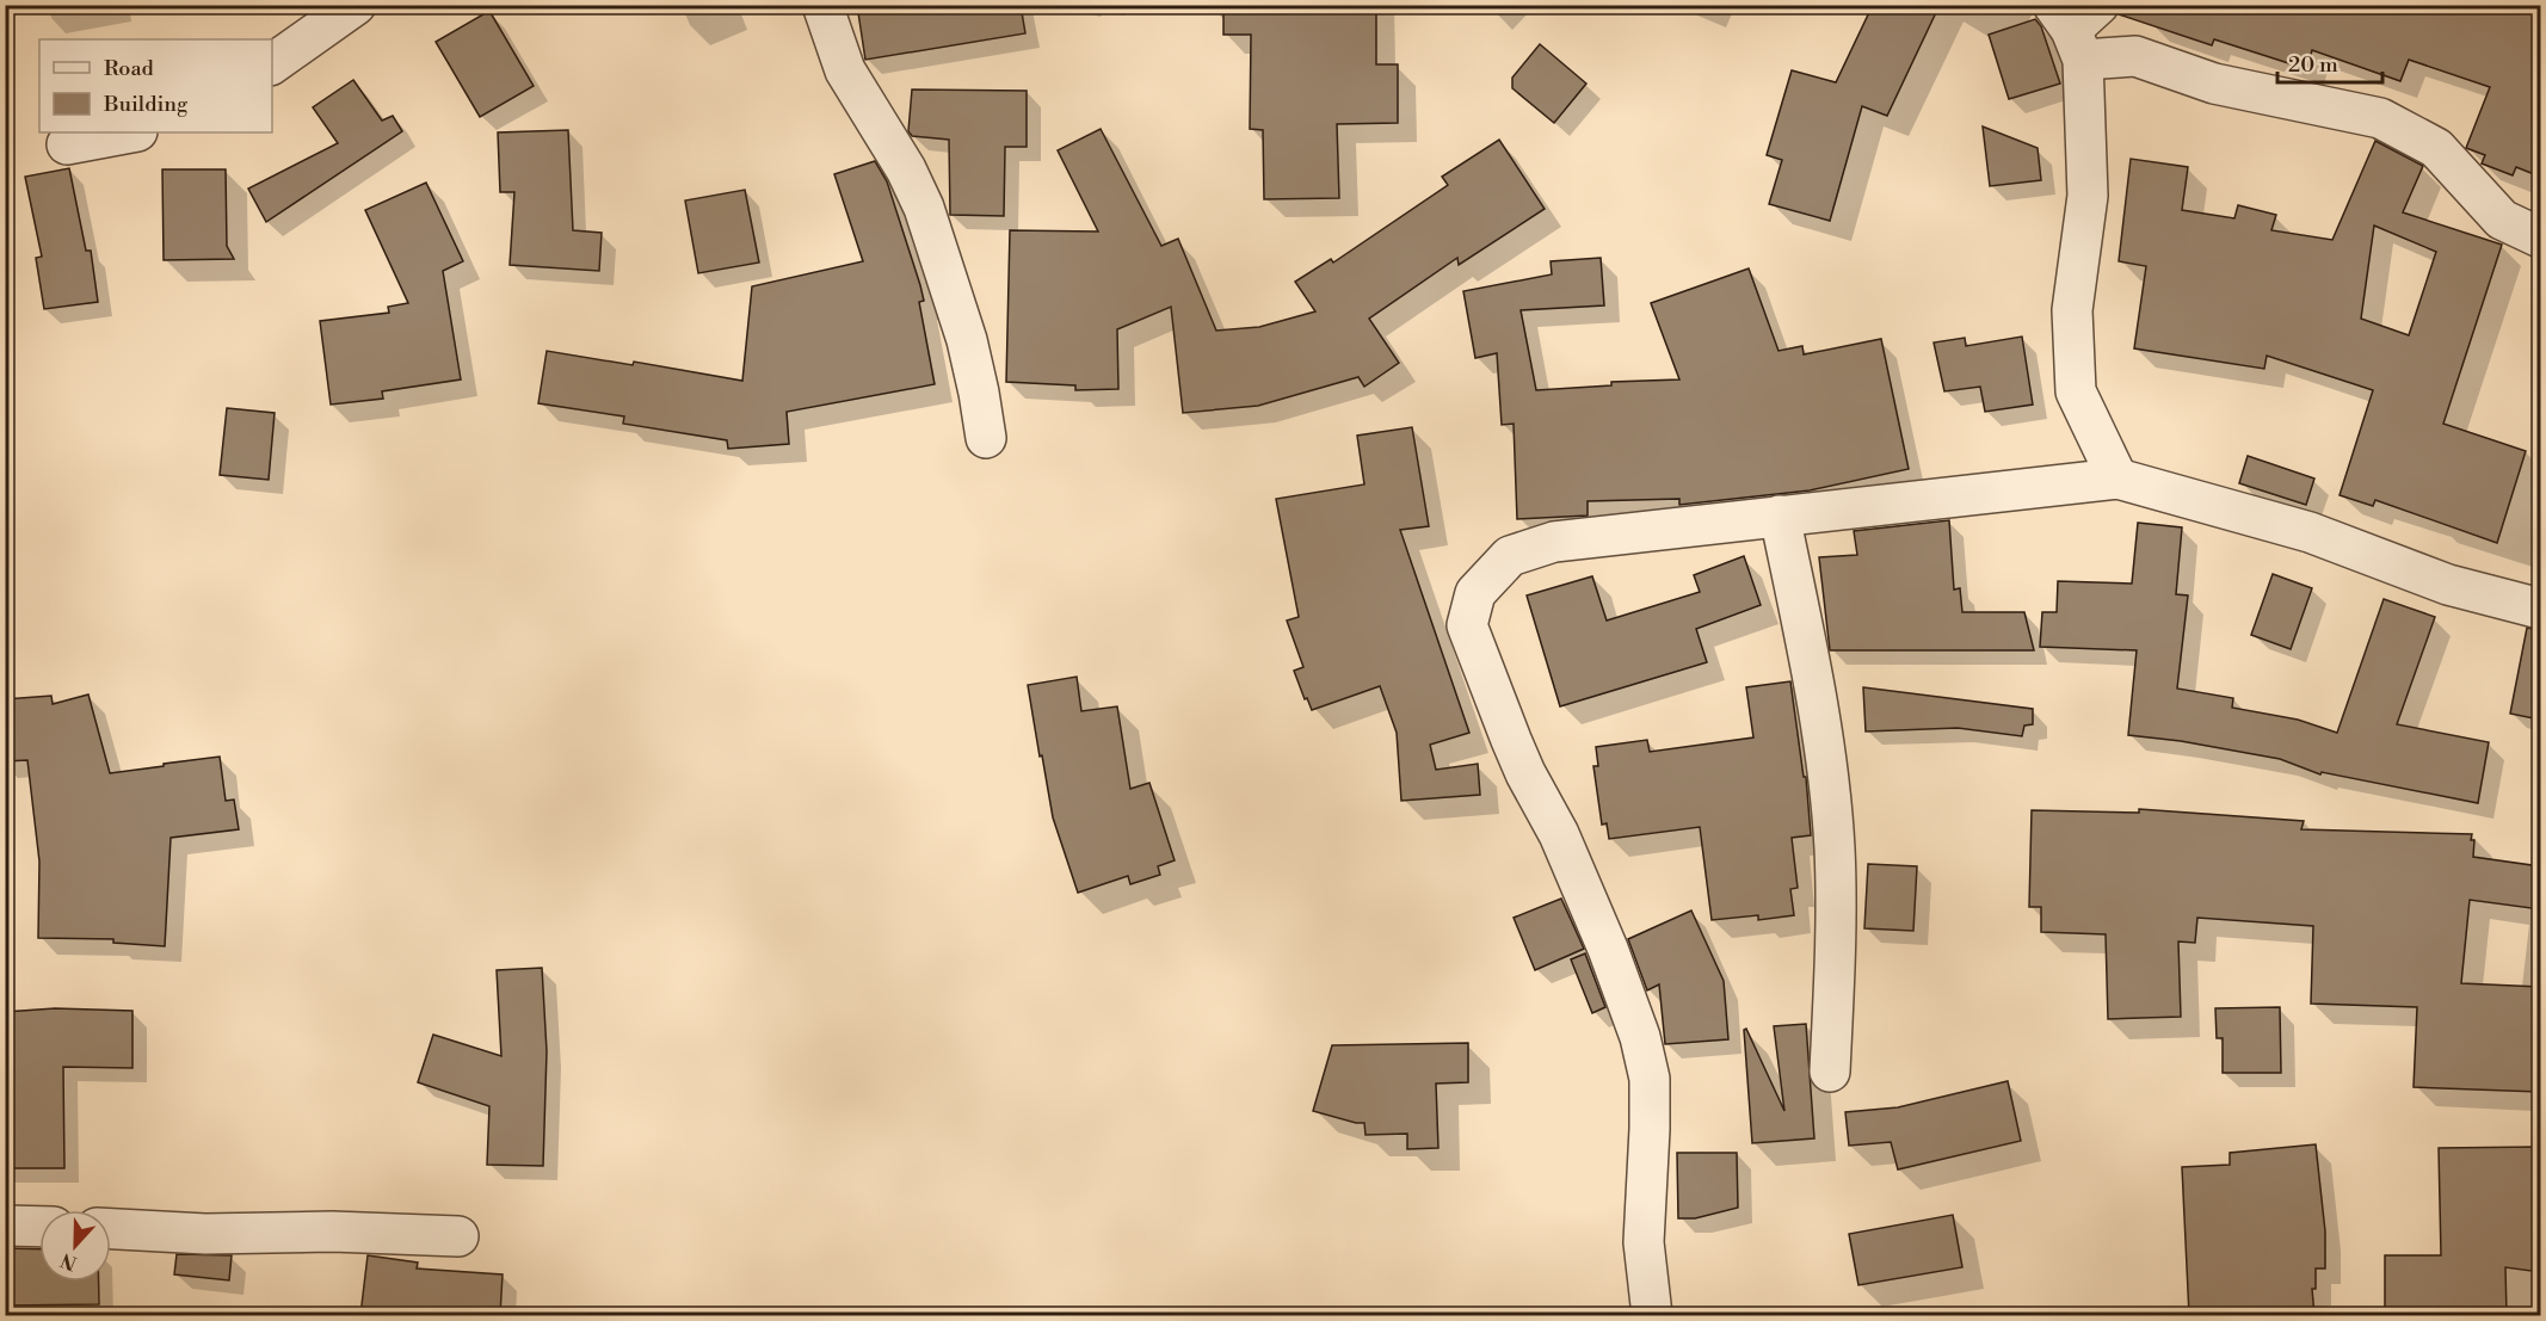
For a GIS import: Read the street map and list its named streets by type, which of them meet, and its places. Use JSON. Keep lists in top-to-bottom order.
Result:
{
  "legend": ["Road", "Building"],
  "scale_bar": "20 m",
  "north": "bottom"
}
